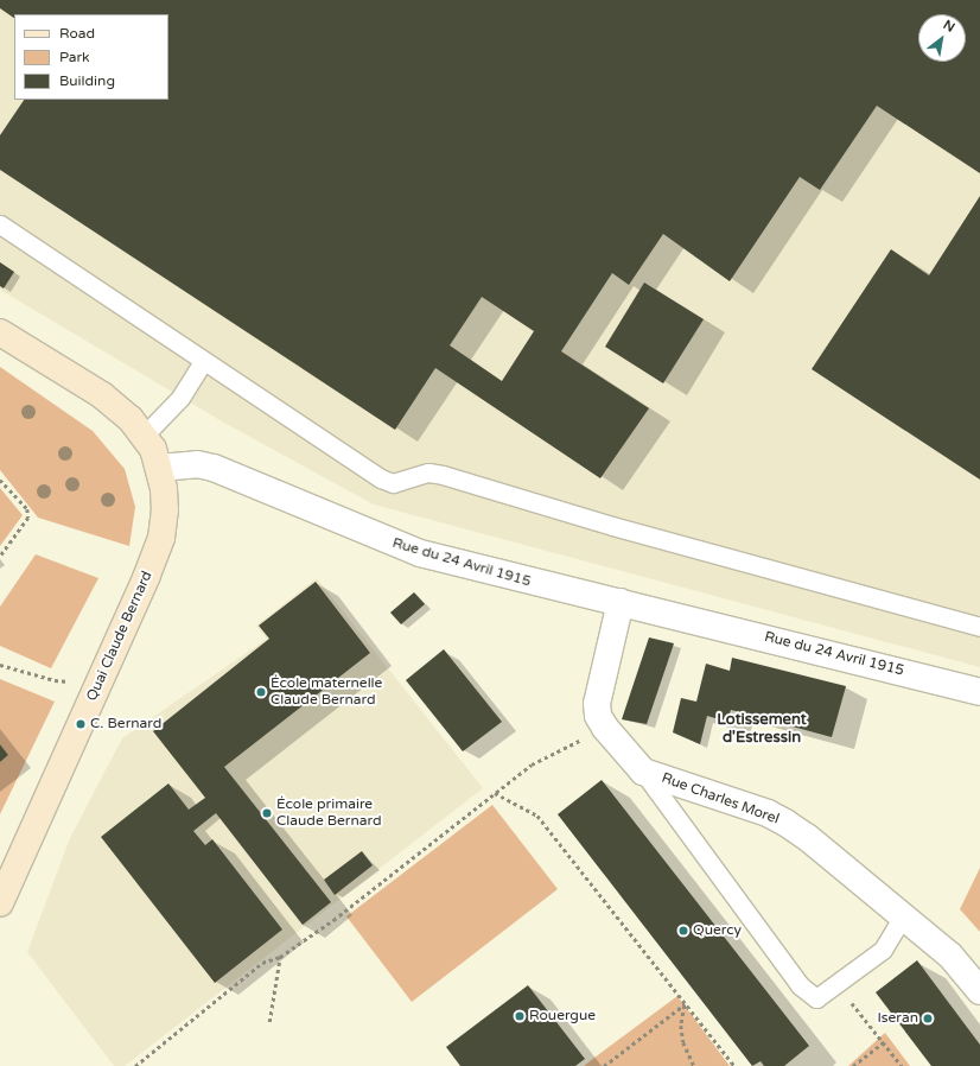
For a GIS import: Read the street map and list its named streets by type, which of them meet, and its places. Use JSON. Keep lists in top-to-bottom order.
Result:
{
  "streets": {
    "main road": ["Quai Claude Bernard"],
    "street": ["Rue du 24 Avril 1915", "Rue Charles Morel"]
  },
  "crossings": [
    ["Rue du 24 Avril 1915", "Quai Claude Bernard"],
    ["Rue du 24 Avril 1915", "Rue Charles Morel"]
  ],
  "districts": ["Lotissement d'Estressin"],
  "places": [
    "École maternelle Claude Bernard",
    "C. Bernard",
    "École primaire Claude Bernard",
    "Quercy",
    "Rouergue",
    "Iseran"
  ],
  "legend": ["Road", "Park", "Building"],
  "north": "top right"
}
